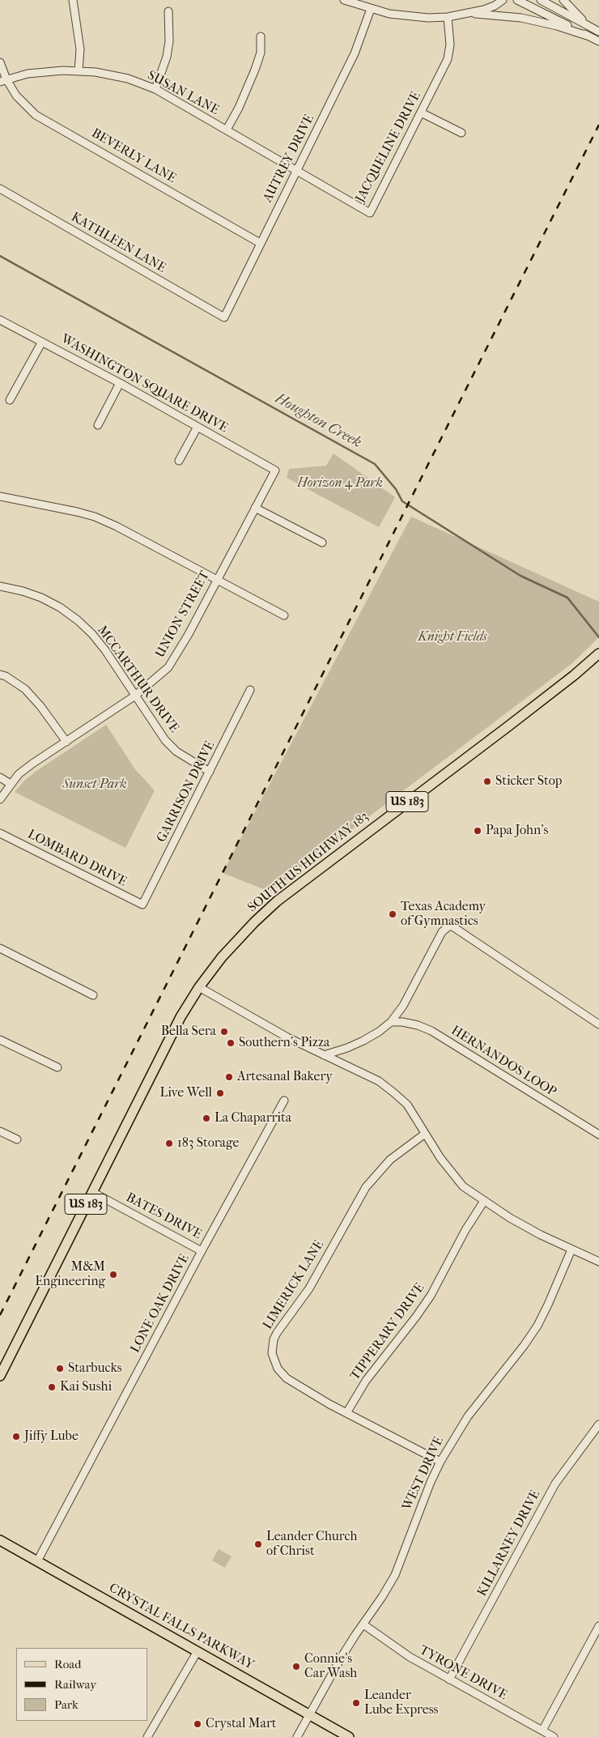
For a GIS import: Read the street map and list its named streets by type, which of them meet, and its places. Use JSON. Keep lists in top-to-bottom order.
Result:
{
  "streets": {
    "main road": ["US 183", "SOUTH US HIGHWAY 183", "CRYSTAL FALLS PARKWAY"],
    "street": [
      "SUSAN LANE",
      "JACQUELINE DRIVE",
      "BEVERLY LANE",
      "AUTREY DRIVE",
      "KATHLEEN LANE",
      "WASHINGTON SQUARE DRIVE",
      "UNION STREET",
      "MCCARTHUR DRIVE",
      "GARRISON DRIVE",
      "LOMBARD DRIVE",
      "HERNANDOS LOOP",
      "BATES DRIVE",
      "LIMERICK LANE",
      "LONE OAK DRIVE",
      "TIPPERARY DRIVE",
      "WEST DRIVE",
      "KILLARNEY DRIVE",
      "TYRONE DRIVE"
    ]
  },
  "crossings": [
    ["SUSAN LANE", "JACQUELINE DRIVE"],
    ["SUSAN LANE", "BEVERLY LANE"],
    ["SUSAN LANE", "AUTREY DRIVE"],
    ["JACQUELINE DRIVE", "AUTREY DRIVE"],
    ["BEVERLY LANE", "AUTREY DRIVE"],
    ["AUTREY DRIVE", "KATHLEEN LANE"],
    ["WASHINGTON SQUARE DRIVE", "UNION STREET"],
    ["UNION STREET", "MCCARTHUR DRIVE"],
    ["MCCARTHUR DRIVE", "GARRISON DRIVE"],
    ["GARRISON DRIVE", "LOMBARD DRIVE"],
    ["SOUTH US HIGHWAY 183", "BATES DRIVE"],
    ["BATES DRIVE", "LONE OAK DRIVE"],
    ["LIMERICK LANE", "TIPPERARY DRIVE"],
    ["LIMERICK LANE", "WEST DRIVE"],
    ["LONE OAK DRIVE", "CRYSTAL FALLS PARKWAY"],
    ["WEST DRIVE", "CRYSTAL FALLS PARKWAY"],
    ["WEST DRIVE", "TYRONE DRIVE"],
    ["KILLARNEY DRIVE", "TYRONE DRIVE"]
  ],
  "water": ["Houghton Creek"],
  "parks": ["Horizon 4 Park", "Knight Fields", "Sunset Park"],
  "places": [
    "Sticker Stop",
    "Papa John's",
    "Texas Academy of Gymnastics",
    "Bella Sera",
    "Southern's Pizza",
    "Artesanal Bakery",
    "Live Well",
    "La Chaparrita",
    "183 Storage",
    "M&M Engineering",
    "Starbucks",
    "Kai Sushi",
    "Jiffy Lube",
    "Leander Church of Christ",
    "Connie's Car Wash",
    "Leander Lube Express",
    "Crystal Mart"
  ],
  "legend": ["Road", "Railway", "Park"]
}
